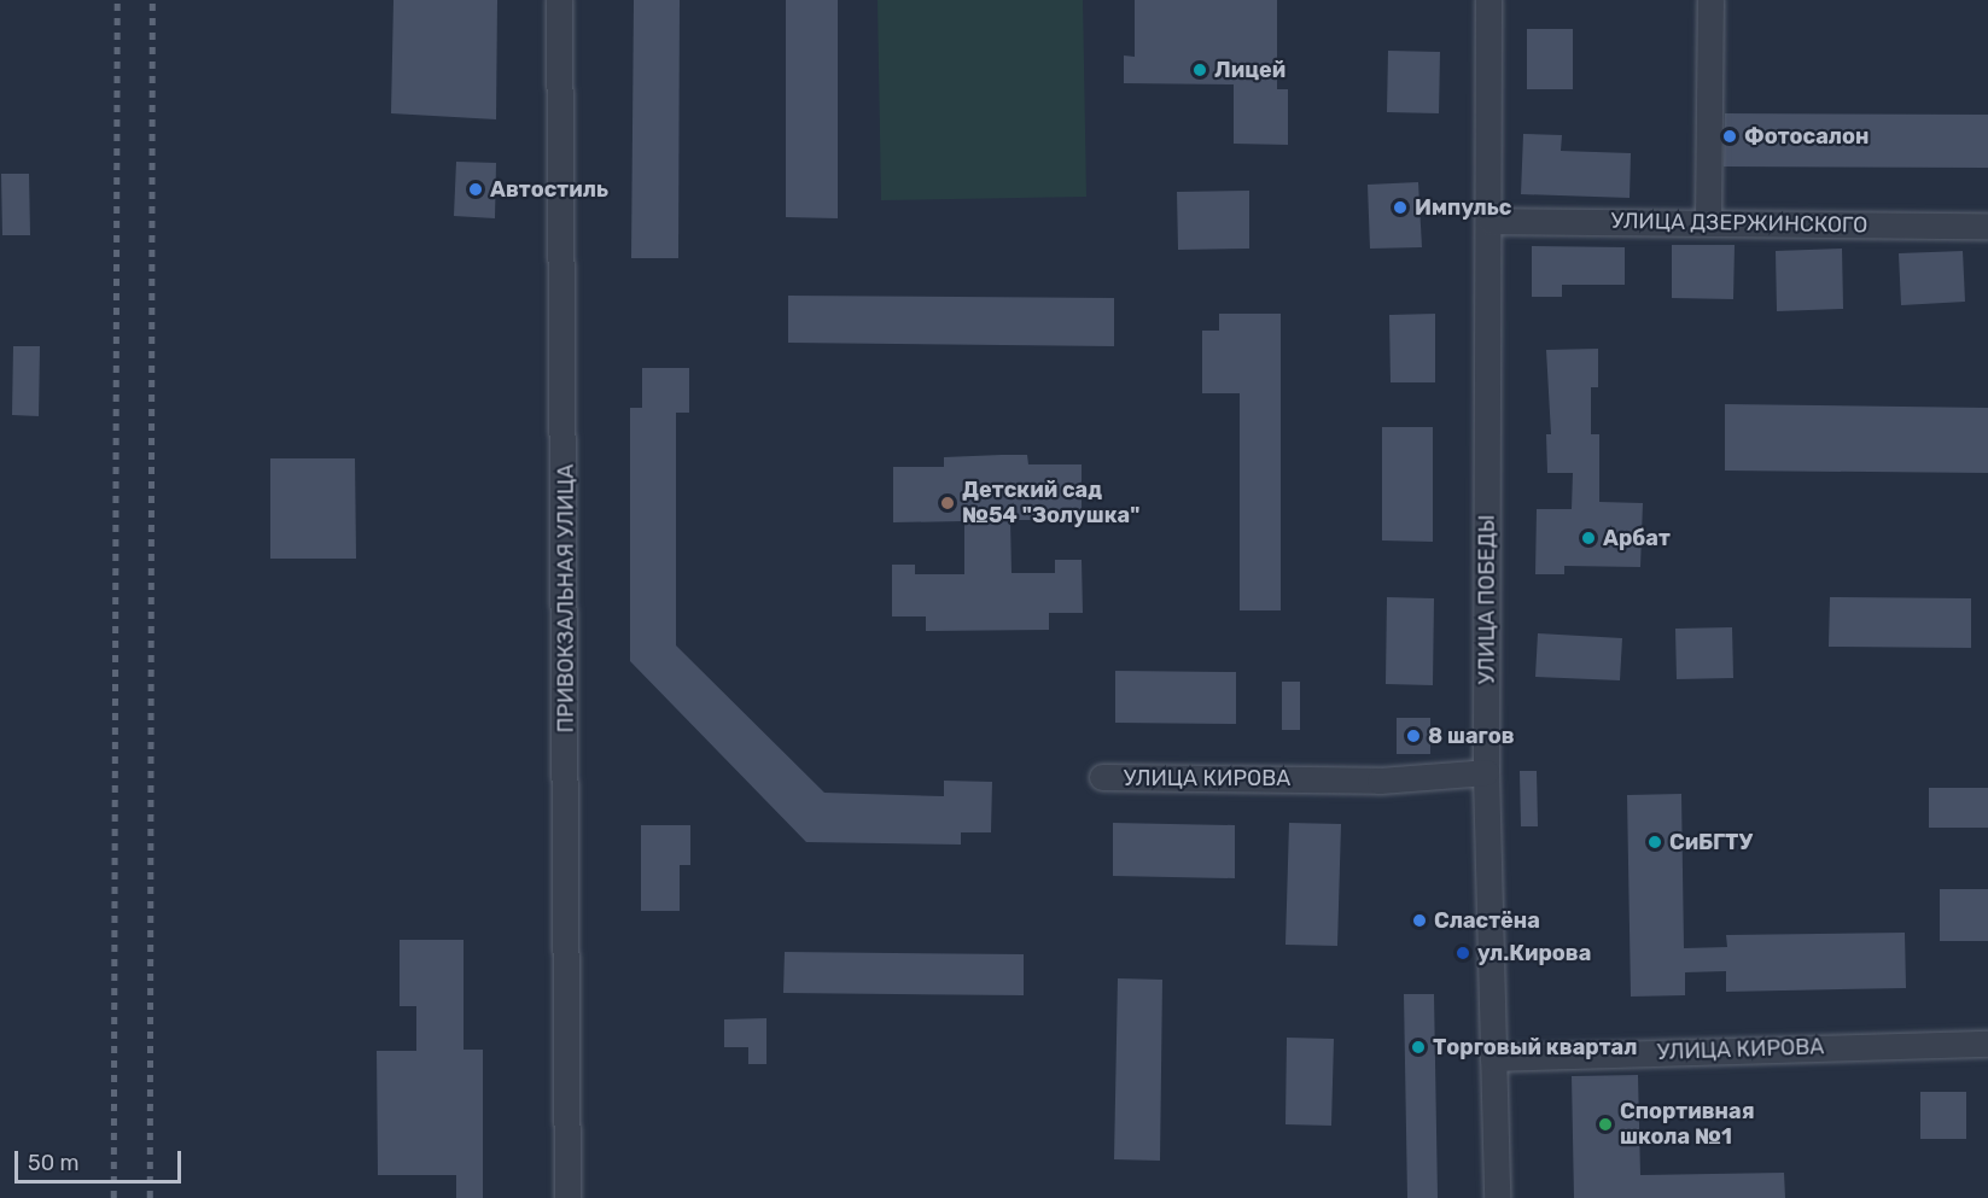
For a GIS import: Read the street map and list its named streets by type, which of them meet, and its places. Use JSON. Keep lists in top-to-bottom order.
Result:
{
  "streets": {
    "street": [
      "УЛИЦА ДЗЕРЖИНСКОГО",
      "ПРИВОКЗАЛЬНАЯ УЛИЦА",
      "УЛИЦА ПОБЕДЫ",
      "УЛИЦА КИРОВА"
    ]
  },
  "crossings": [
    ["УЛИЦА ДЗЕРЖИНСКОГО", "УЛИЦА ПОБЕДЫ"],
    ["УЛИЦА ПОБЕДЫ", "УЛИЦА КИРОВА"]
  ],
  "places": [
    "Лицей",
    "Фотосалон",
    "Автостиль",
    "Импульс",
    "Детский сад №54 \"Золушка\"",
    "Арбат",
    "8 шагов",
    "СиБГТУ",
    "Сластёна",
    "ул.Кирова",
    "Торговый квартал",
    "Спортивная школа №1"
  ],
  "scale_bar": "50 m"
}
